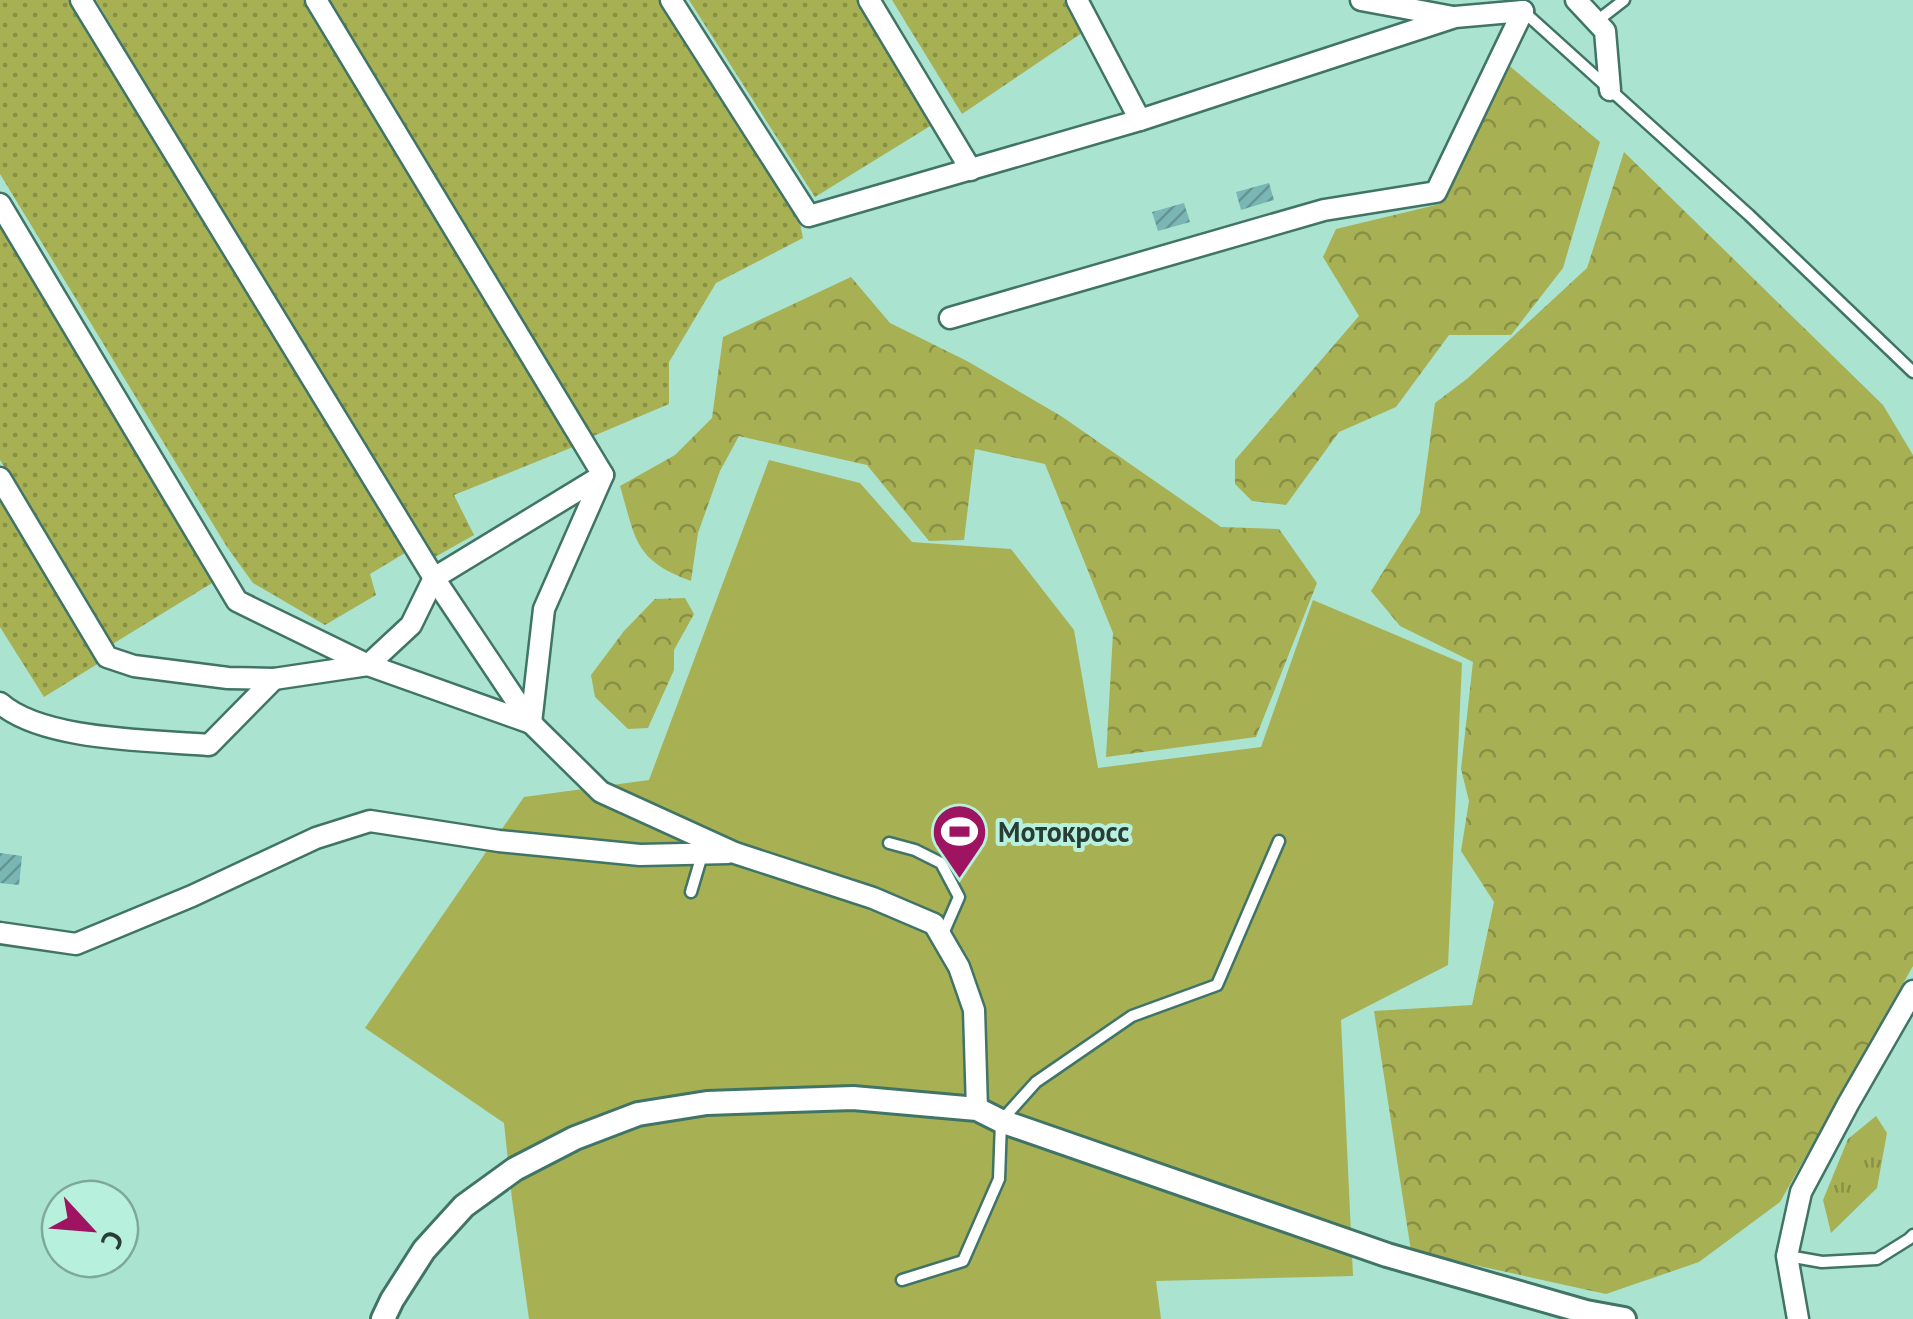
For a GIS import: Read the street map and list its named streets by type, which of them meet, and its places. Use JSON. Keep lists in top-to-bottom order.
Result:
{
  "places": {
    "sports": ["Мотокросс"]
  },
  "north": "bottom right"
}
